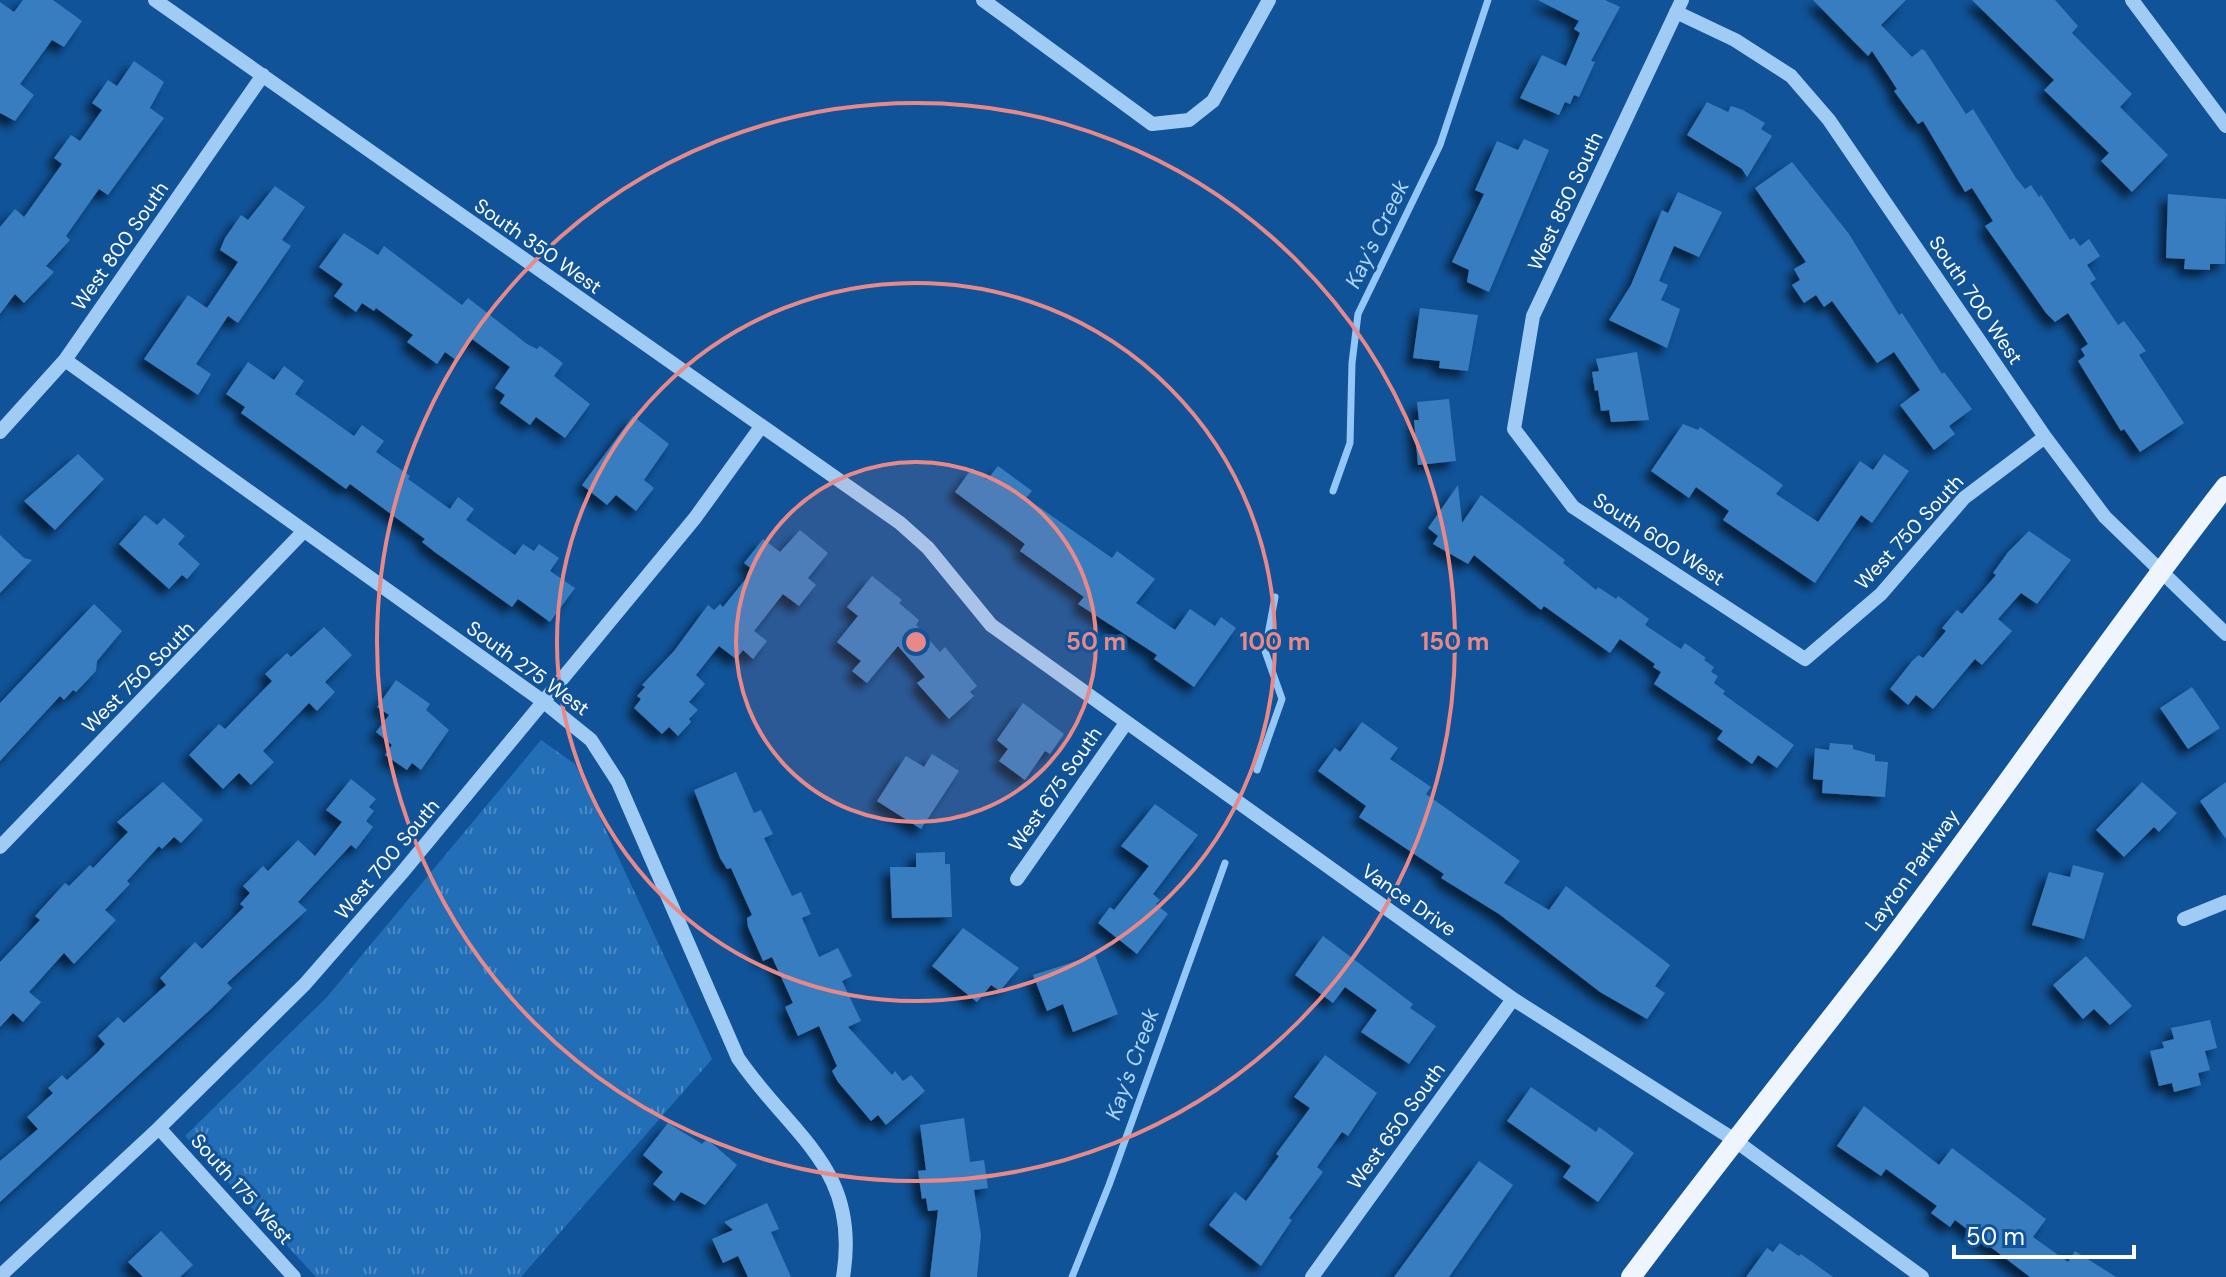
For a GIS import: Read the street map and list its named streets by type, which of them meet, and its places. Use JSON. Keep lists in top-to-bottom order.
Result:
{
  "streets": {
    "main road": ["Layton Parkway"],
    "street": [
      "West 850 South",
      "West 800 South",
      "South 350 West",
      "South 700 West",
      "West 750 South",
      "South 600 West",
      "South 275 West",
      "West 675 South",
      "West 700 South",
      "Vance Drive",
      "West 650 South",
      "South 175 West"
    ]
  },
  "crossings": [
    ["West 850 South", "South 700 West"],
    ["West 850 South", "South 600 West"],
    ["West 800 South", "South 350 West"],
    ["West 800 South", "South 275 West"],
    ["South 350 West", "West 700 South"],
    ["South 350 West", "Vance Drive"],
    ["South 700 West", "West 750 South"],
    ["South 700 West", "Layton Parkway"],
    ["West 750 South", "South 600 West"],
    ["West 750 South", "South 275 West"],
    ["South 275 West", "West 700 South"],
    ["West 675 South", "Vance Drive"],
    ["West 700 South", "South 175 West"],
    ["Layton Parkway", "Vance Drive"],
    ["Vance Drive", "West 650 South"]
  ],
  "water": ["Kay's Creek"],
  "scale_bar": "50 m",
  "rings": ["50 m", "100 m", "150 m"]
}
